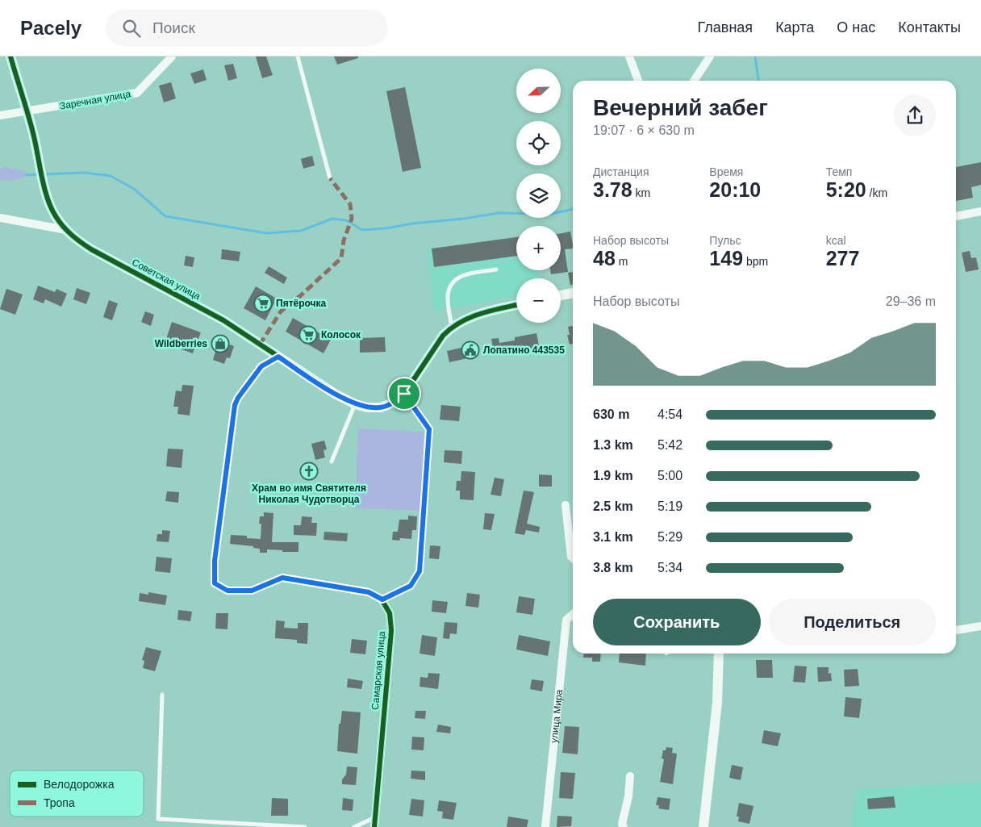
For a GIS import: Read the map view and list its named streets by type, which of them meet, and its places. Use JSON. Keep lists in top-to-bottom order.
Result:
{
  "streets": {
    "street": [
      "Заречная улица",
      "Советская улица",
      "Самарская улица",
      "улица Мира"
    ]
  },
  "crossings": [
    ["Заречная улица", "Советская улица"]
  ],
  "places": {
    "supermarket": ["Пятёрочка", "Колосок"],
    "shop": ["Wildberries"],
    "public building": ["Лопатино 443535"],
    "church": ["Храм во имя Святителя Николая Чудотворца"]
  },
  "legend": ["Велодорожка", "Тропа"],
  "north": "left",
  "page": {
    "header": "Pacely",
    "search": "Поиск",
    "nav": [
      "Главная",
      "Карта",
      "О нас",
      "Контакты"
    ],
    "map_buttons": ["+", "−"],
    "heading": ["Вечерний забег", "19:07 · 6 × 630 m"],
    "stats": [
      ["Дистанция", "3.78 km"],
      ["Время", "20:10"],
      ["Темп", "5:20 /km"],
      ["Набор высоты", "48 m"],
      ["Пульс", "149 bpm"],
      ["kcal", "277"]
    ],
    "chart": ["Набор высоты", "29–36 m"],
    "list": [
      {
        "name": "630 m",
        "note": "4:54"
      },
      {
        "name": "1.3 km",
        "note": "5:42"
      },
      {
        "name": "1.9 km",
        "note": "5:00"
      },
      {
        "name": "2.5 km",
        "note": "5:19"
      },
      {
        "name": "3.1 km",
        "note": "5:29"
      },
      {
        "name": "3.8 km",
        "note": "5:34"
      }
    ],
    "buttons": ["Сохранить", "Поделиться"]
  }
}
